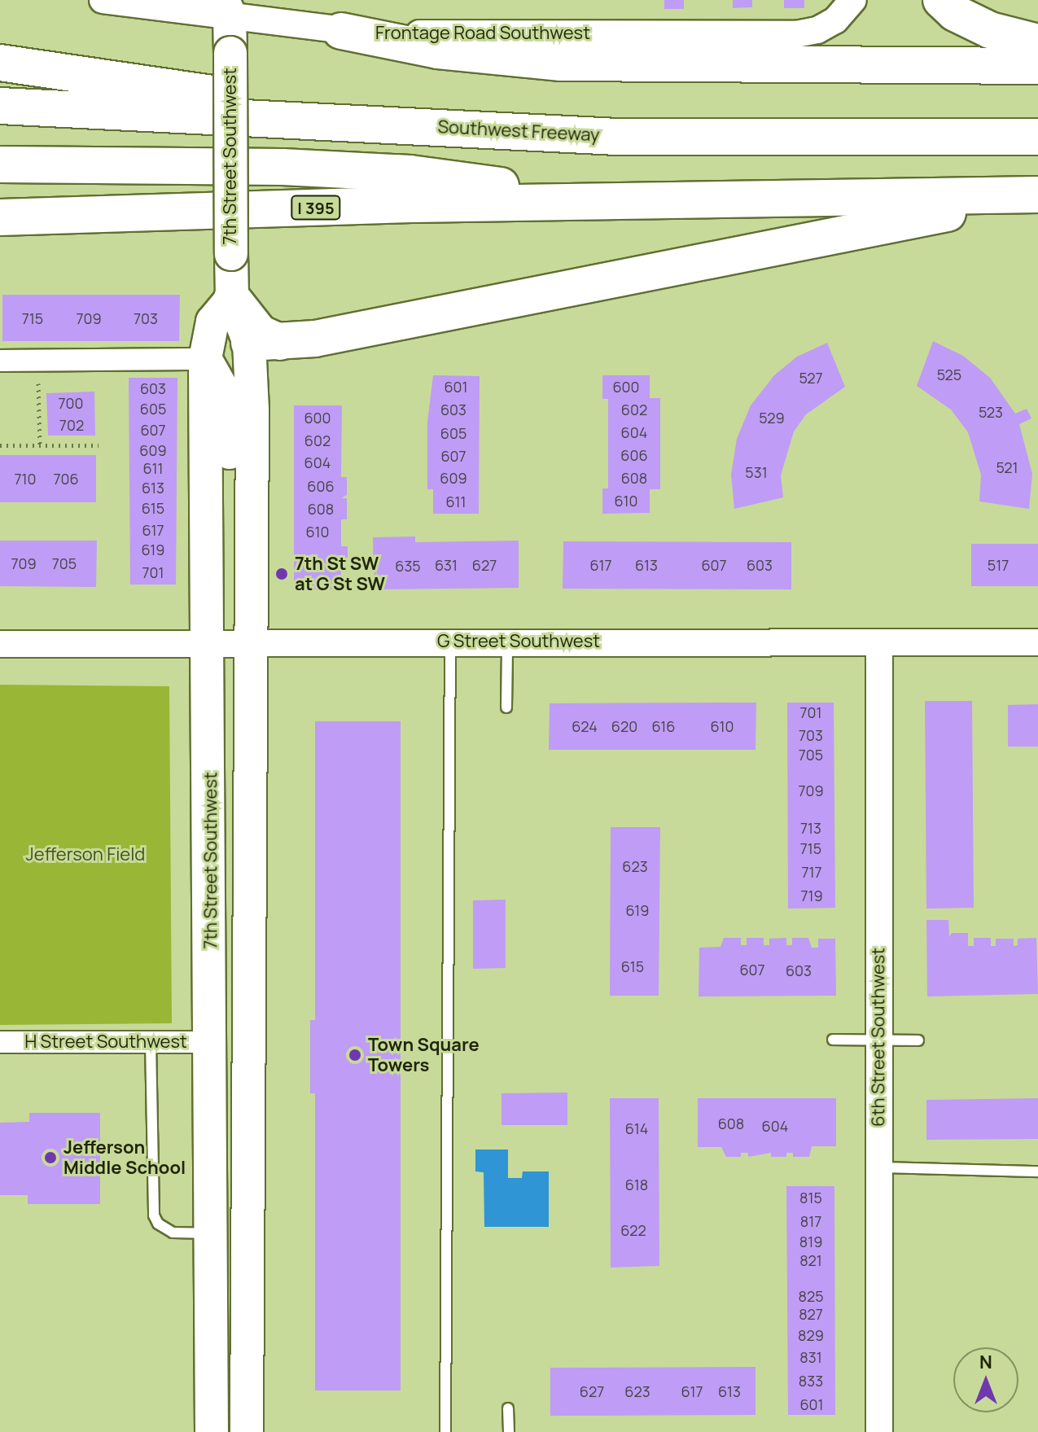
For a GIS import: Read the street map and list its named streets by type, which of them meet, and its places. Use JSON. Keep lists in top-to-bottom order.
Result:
{
  "streets": {
    "highway": ["Southwest Freeway", "I 395"],
    "main road": ["7th Street Southwest"],
    "street": [
      "Frontage Road Southwest",
      "G Street Southwest",
      "6th Street Southwest",
      "H Street Southwest"
    ]
  },
  "crossings": [
    ["Frontage Road Southwest", "7th Street Southwest"],
    ["7th Street Southwest", "G Street Southwest"],
    ["7th Street Southwest", "H Street Southwest"],
    ["G Street Southwest", "6th Street Southwest"]
  ],
  "parks": ["Jefferson Field"],
  "places": ["7th St SW at G St SW", "Town Square Towers", "Jefferson Middle School"],
  "house_numbers": [
    "715",
    "709",
    "703",
    "525",
    "527",
    "601",
    "600",
    "603",
    "700",
    "605",
    "603",
    "602",
    "523",
    "600",
    "529",
    "702",
    "607",
    "604",
    "605",
    "602",
    "609",
    "606",
    "607",
    "604",
    "521",
    "611",
    "531",
    "609",
    "608",
    "710",
    "706",
    "606",
    "613",
    "610",
    "611",
    "615",
    "608",
    "617",
    "610",
    "619",
    "709",
    "705",
    "631",
    "627",
    "617",
    "613",
    "607",
    "603",
    "517",
    "635",
    "701",
    "701",
    "624",
    "620",
    "616",
    "610",
    "703",
    "705",
    "709",
    "713",
    "715",
    "623",
    "717",
    "719",
    "619",
    "615",
    "607",
    "603",
    "608",
    "604",
    "614",
    "618",
    "815",
    "817",
    "622",
    "819",
    "821",
    "825",
    "827",
    "829",
    "831",
    "833",
    "627",
    "623",
    "617",
    "613",
    "601"
  ],
  "north": "top"
}
